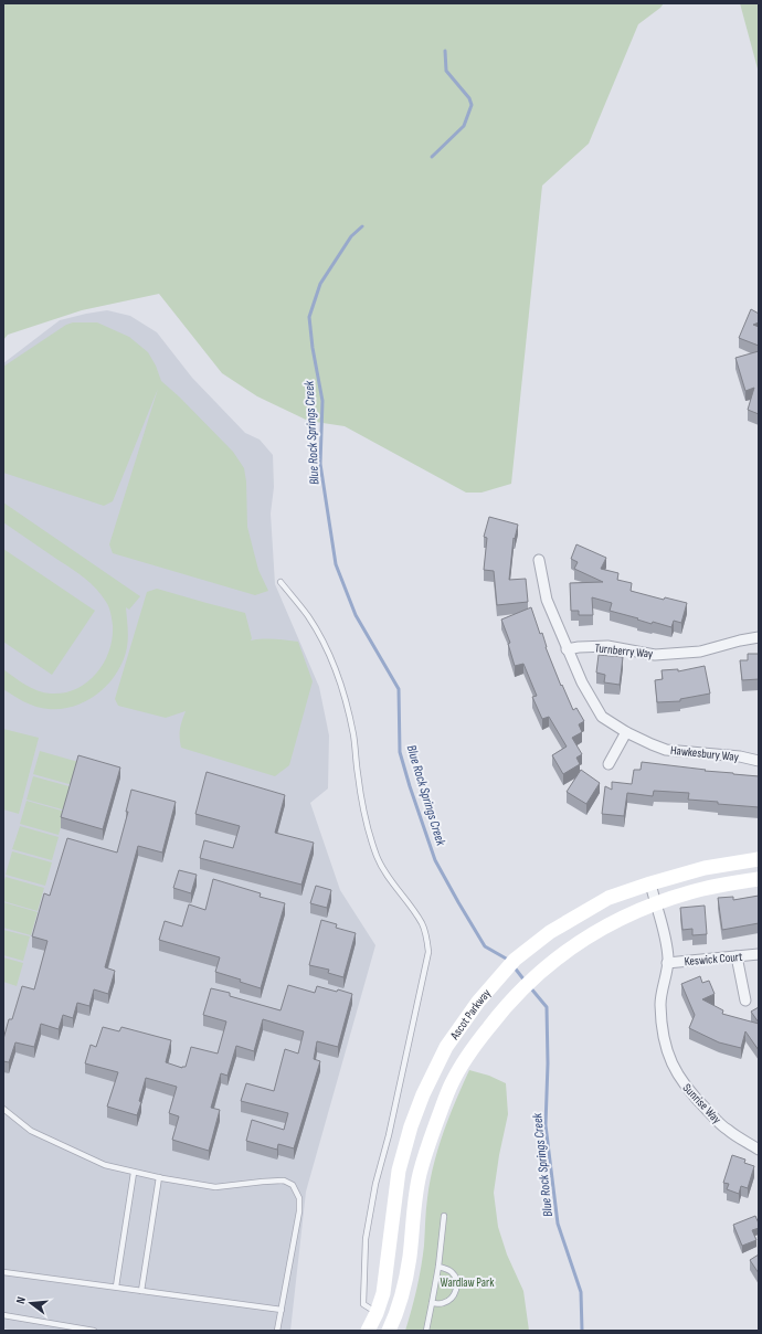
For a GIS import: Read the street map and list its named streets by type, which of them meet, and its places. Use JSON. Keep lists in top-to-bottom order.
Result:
{
  "streets": {
    "main road": ["Ascot Parkway"],
    "street": [
      "Turnberry Way",
      "Hawkesbury Way",
      "Keswick Court",
      "Sunrise Way"
    ]
  },
  "crossings": [
    ["Turnberry Way", "Hawkesbury Way"],
    ["Keswick Court", "Sunrise Way"],
    ["Ascot Parkway", "Sunrise Way"]
  ],
  "water": ["Blue Rock Springs Creek"],
  "parks": ["Wardlaw Park"],
  "north": "left"
}
